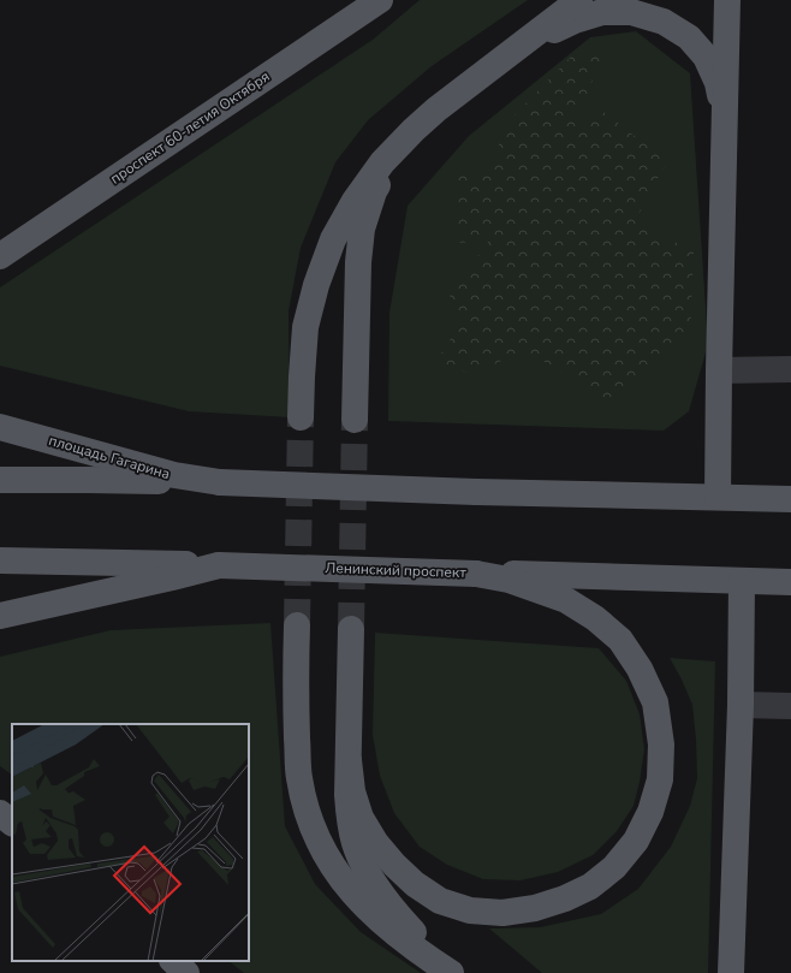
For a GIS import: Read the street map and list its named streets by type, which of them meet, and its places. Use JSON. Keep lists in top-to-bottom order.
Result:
{
  "streets": {
    "main road": ["проспект 60-летия Октября", "площадь Гагарина", "Ленинский проспект"]
  }
}
